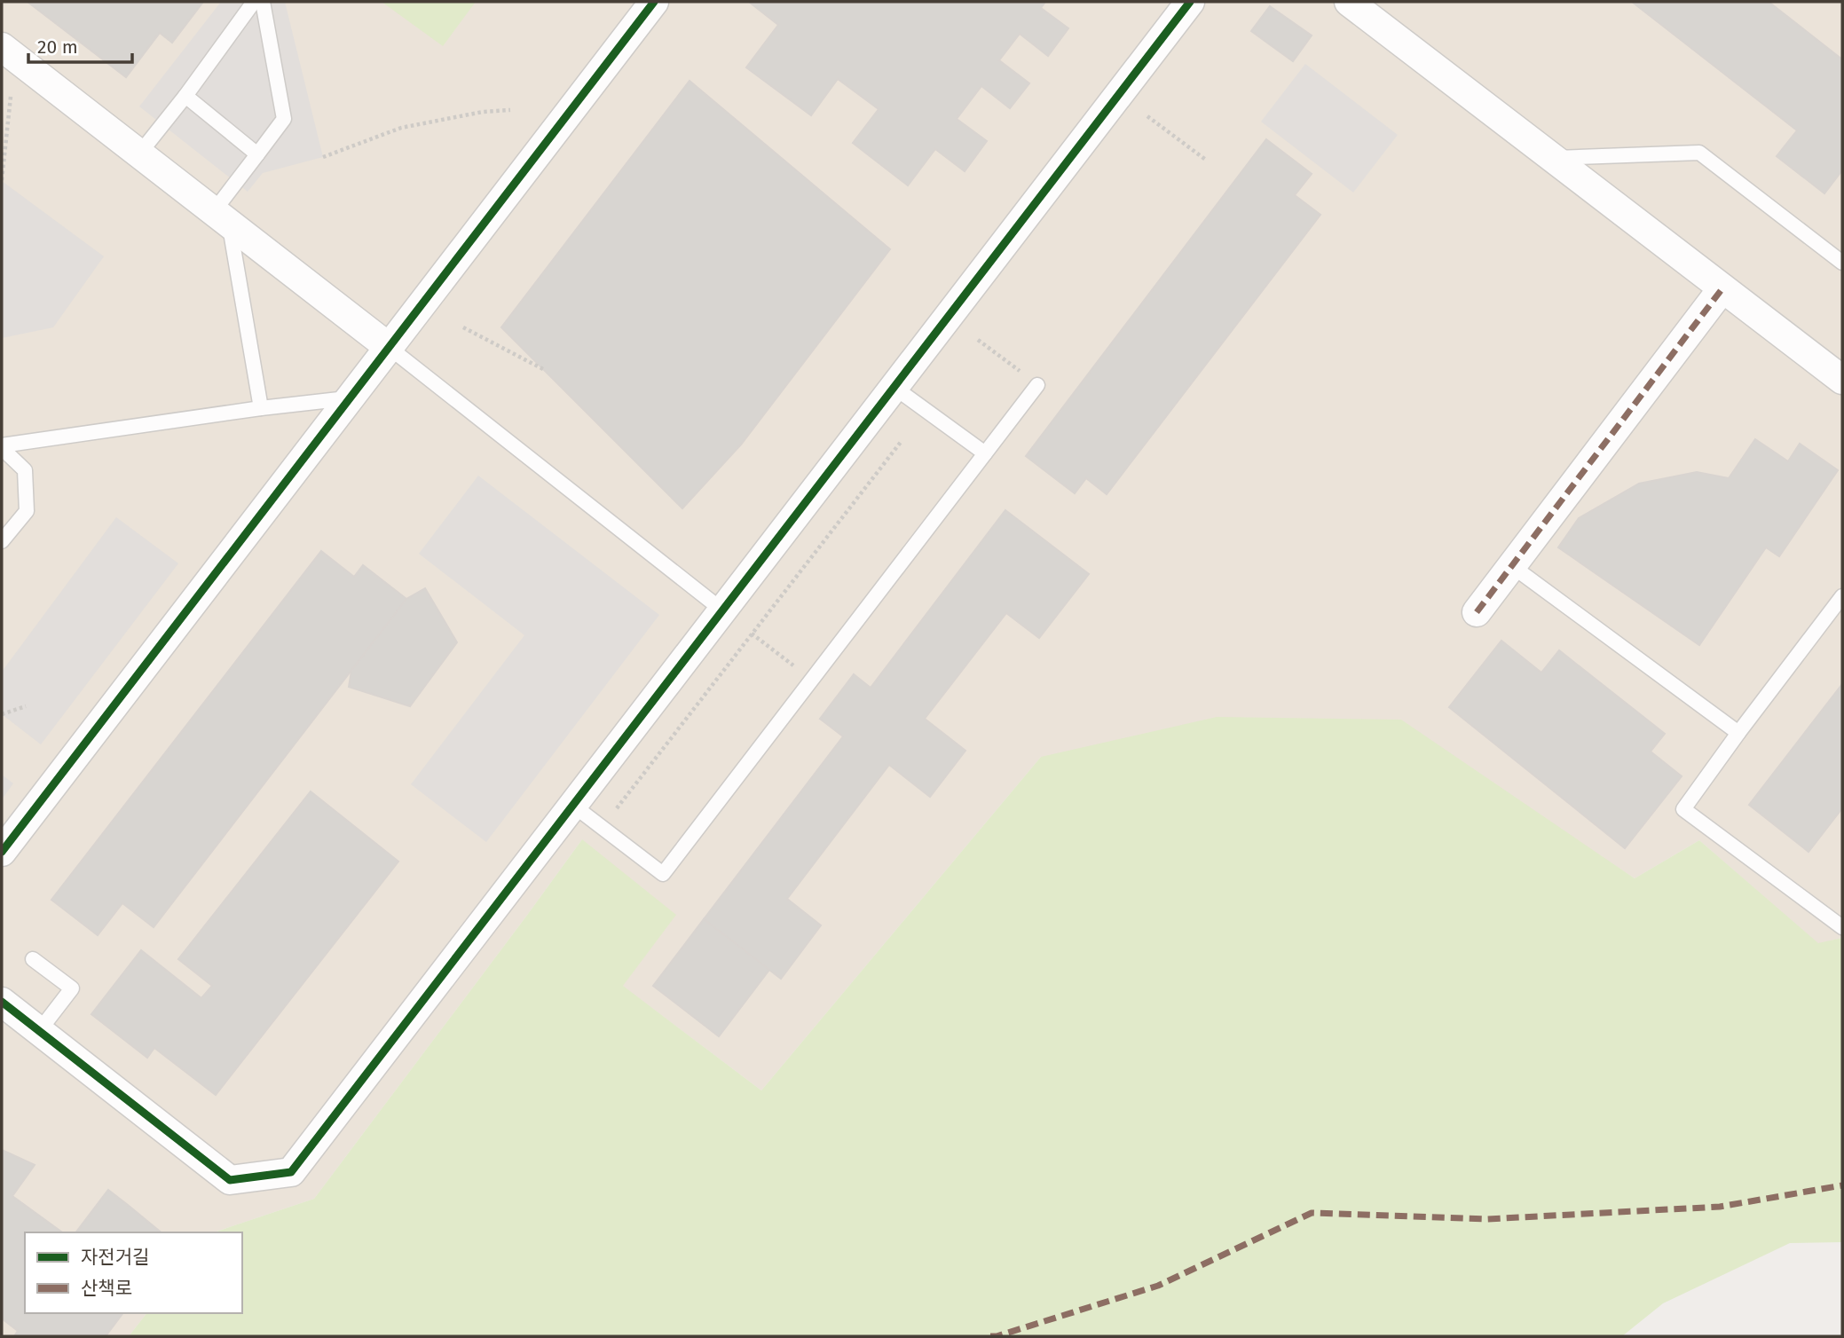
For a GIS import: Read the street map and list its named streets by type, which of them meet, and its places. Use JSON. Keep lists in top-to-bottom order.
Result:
{
  "legend": ["자전거길", "산책로"],
  "scale_bar": "20 m"
}
